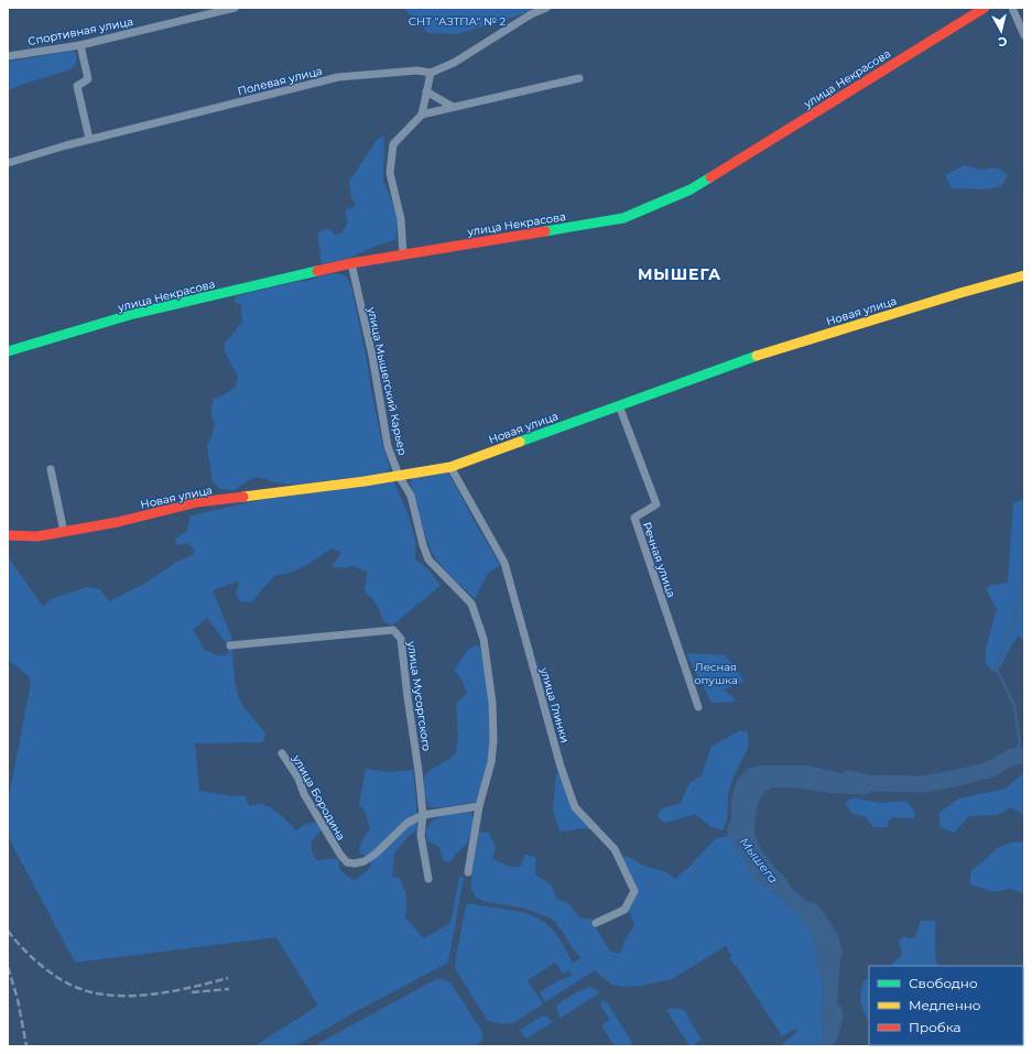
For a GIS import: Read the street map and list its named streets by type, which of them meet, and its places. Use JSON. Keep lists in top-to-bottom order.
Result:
{
  "streets": {
    "main road": ["улица Некрасова", "Новая улица"],
    "street": [
      "Спортивная улица",
      "Полевая улица",
      "улица Мышегский Карьер",
      "Речная улица",
      "улица Мусоргского",
      "улица Глинки",
      "улица Бородина"
    ]
  },
  "crossings": [
    ["улица Некрасова", "улица Мышегский Карьер"],
    ["Новая улица", "улица Мышегский Карьер"],
    ["Новая улица", "Речная улица"],
    ["Новая улица", "улица Глинки"],
    ["улица Мусоргского", "улица Бородина"]
  ],
  "districts": ["МЫШЕГА"],
  "water": ["Мышега"],
  "parks": ["СНТ \"АЗТПА\" № 2", "Лесная опушка"],
  "legend": ["Свободно", "Медленно", "Пробка"],
  "north": "bottom"
}
